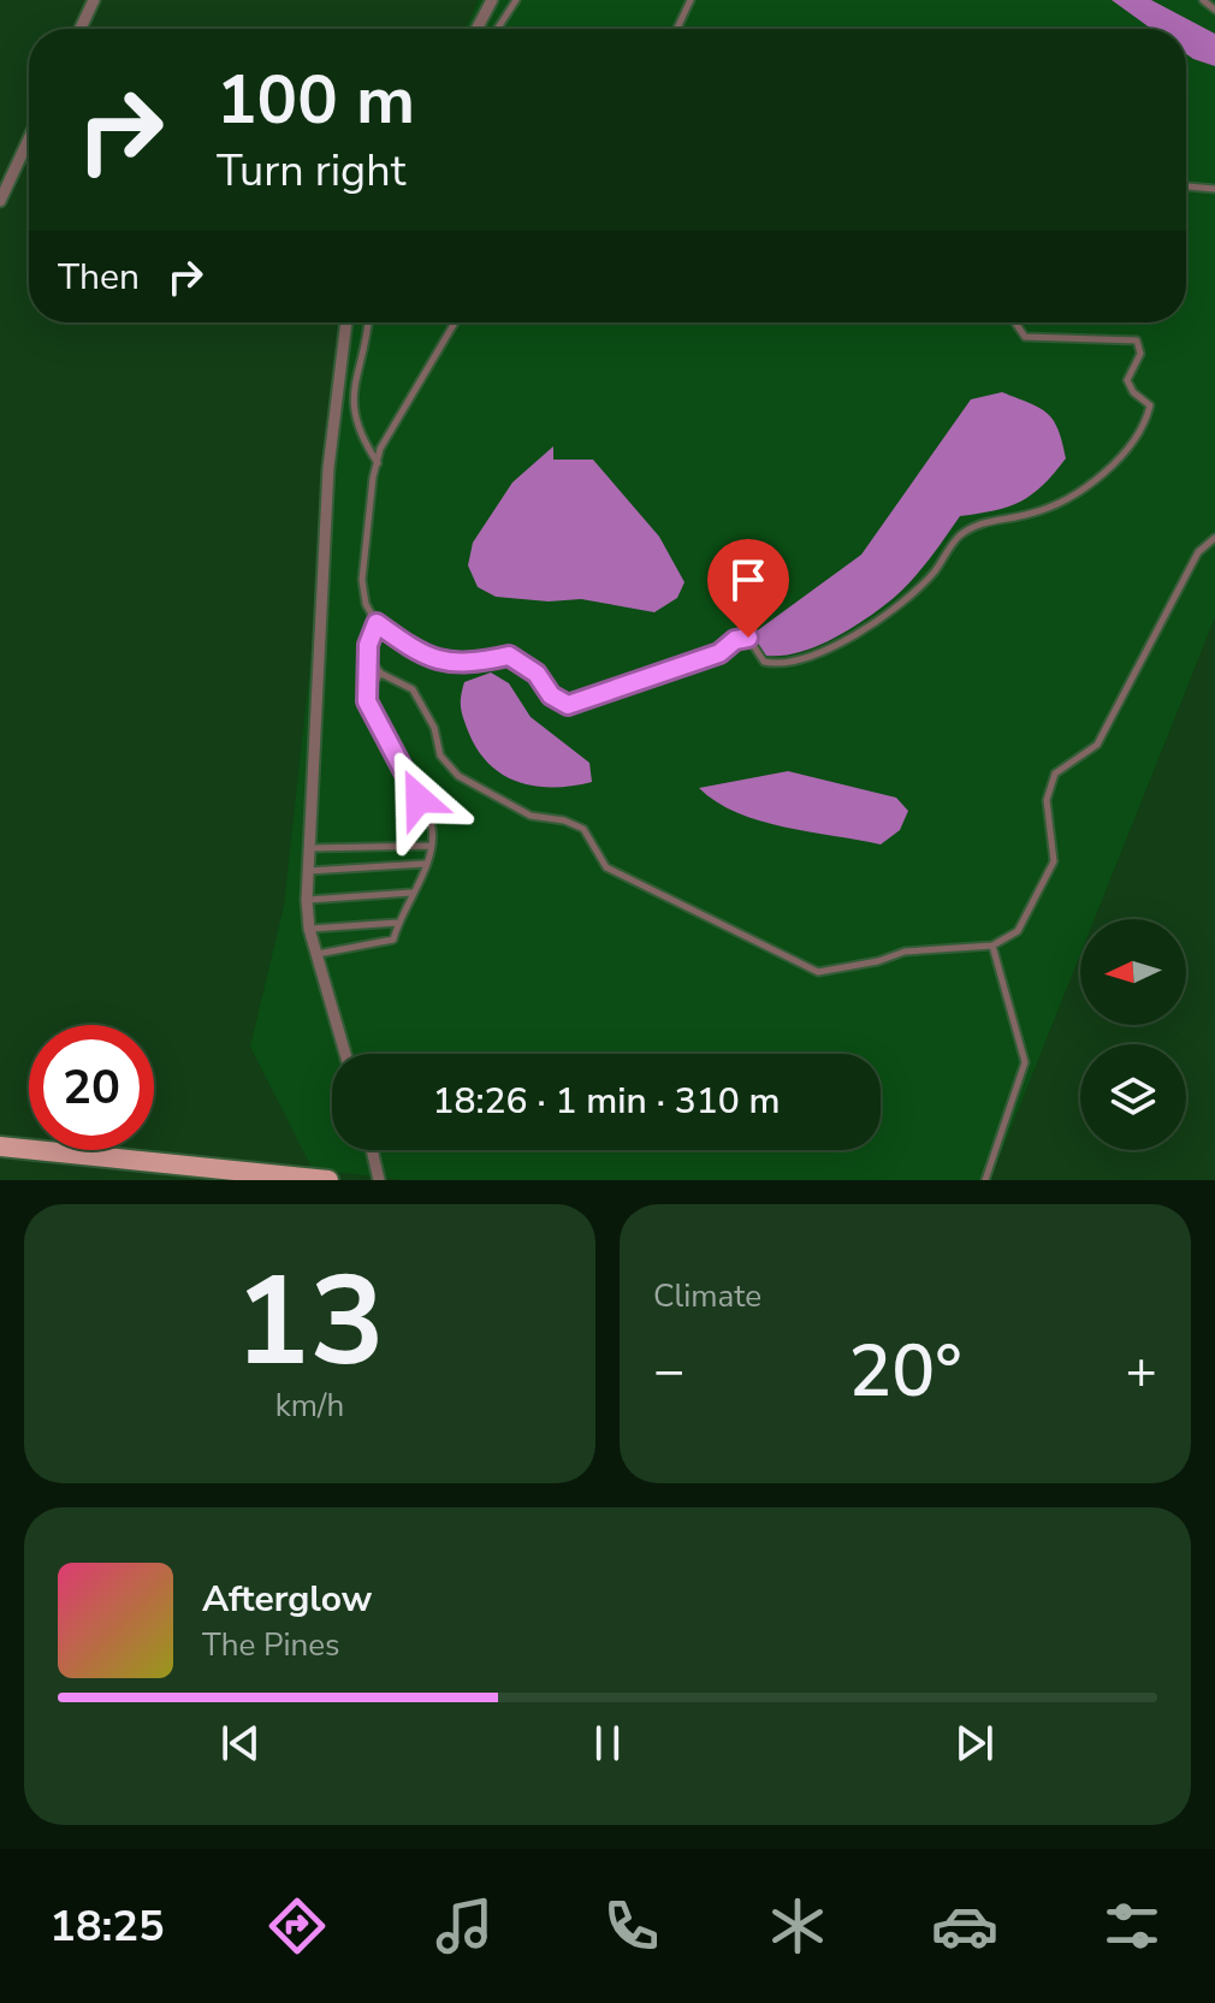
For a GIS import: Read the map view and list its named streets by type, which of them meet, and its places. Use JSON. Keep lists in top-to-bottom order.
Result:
{
  "north": "left",
  "page": {
    "turn": ["100 m", "Turn right"],
    "then": "Then",
    "limit": "20",
    "trip": "18:26 · 1 min · 310 m",
    "tile": [
      ["13", "km/h"],
      "Climate"
    ],
    "heat": ["−", "20°", "+"],
    "song": ["Afterglow", "The Pines"],
    "tabs": "18:25"
  }
}
